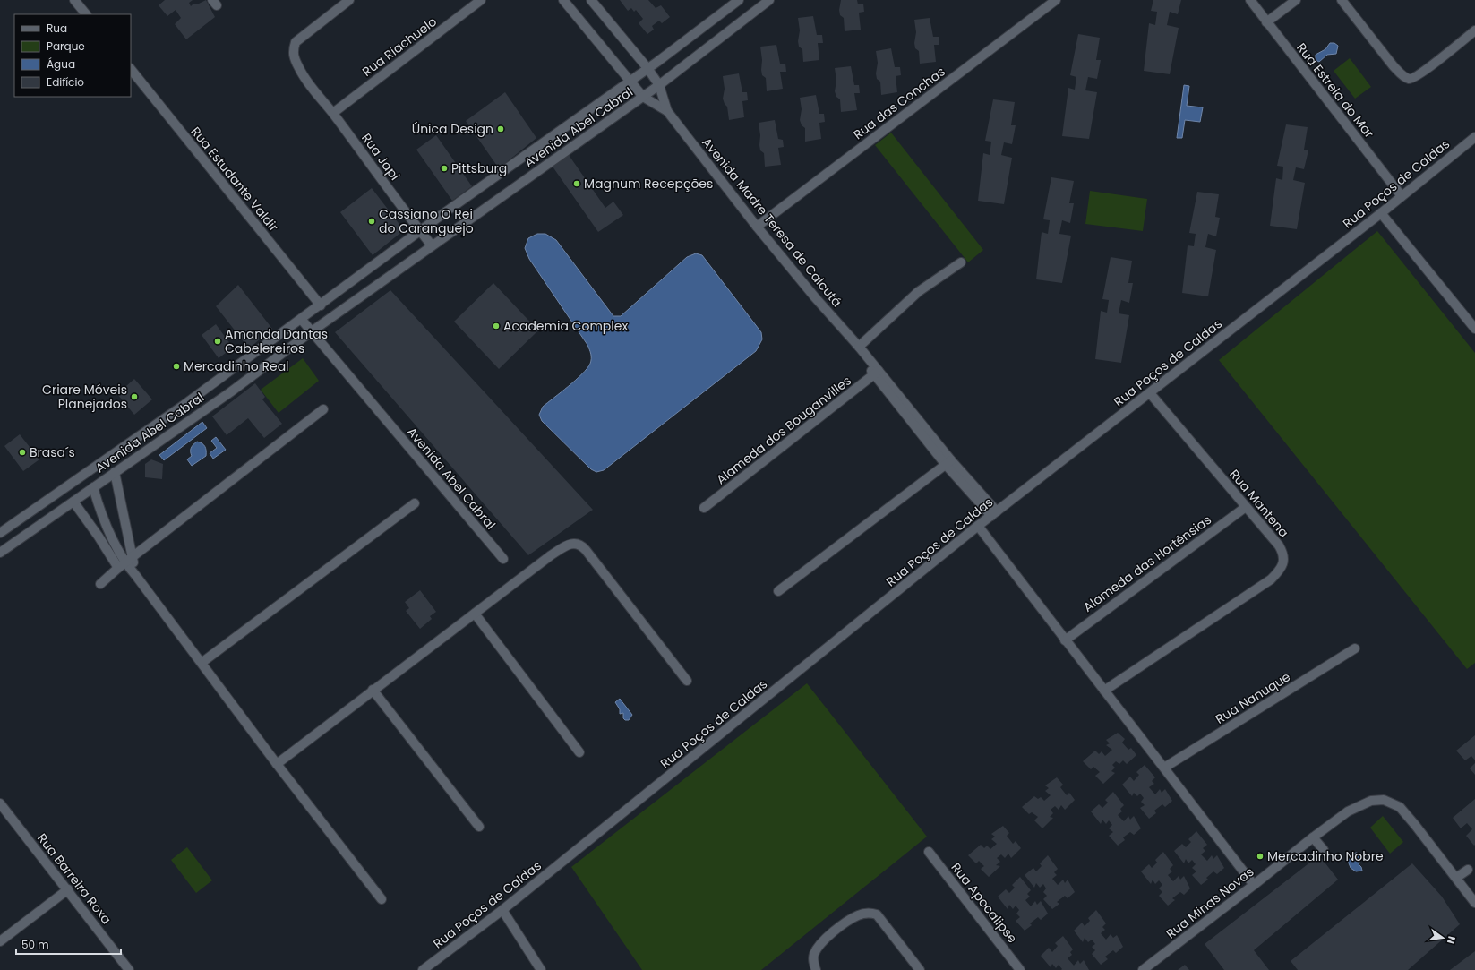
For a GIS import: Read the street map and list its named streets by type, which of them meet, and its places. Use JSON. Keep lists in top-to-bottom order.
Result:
{
  "streets": {
    "street": [
      "Rua Riachuelo",
      "Rua Estrela do Mar",
      "Rua das Conchas",
      "Avenida Abel Cabral",
      "Rua Japi",
      "Rua Estudante Valdir",
      "Rua Poços de Caldas",
      "Avenida Madre Teresa de Calcutá",
      "Alameda dos Bouganvilles",
      "Rua Mantena",
      "Alameda das Hortênsias",
      "Rua Nanuque",
      "Rua Barreira Roxa",
      "Rua Apocalipse",
      "Rua Minas Novas"
    ]
  },
  "crossings": [
    ["Rua Riachuelo", "Rua Japi"],
    ["Rua Estrela do Mar", "Rua Poços de Caldas"],
    ["Rua das Conchas", "Avenida Madre Teresa de Calcutá"],
    ["Avenida Abel Cabral", "Rua Japi"],
    ["Avenida Abel Cabral", "Rua Estudante Valdir"],
    ["Avenida Abel Cabral", "Avenida Madre Teresa de Calcutá"],
    ["Rua Poços de Caldas", "Avenida Madre Teresa de Calcutá"],
    ["Rua Poços de Caldas", "Rua Mantena"],
    ["Avenida Madre Teresa de Calcutá", "Alameda dos Bouganvilles"],
    ["Rua Mantena", "Alameda das Hortênsias"]
  ],
  "places": [
    "Única Design",
    "Pittsburg",
    "Magnum Recepções",
    "Cassiano O Rei do Caranguejo",
    "Academia Complex",
    "Amanda Dantas Cabelereiros",
    "Mercadinho Real",
    "Criare Móveis Planejados",
    "Brasa´s",
    "Mercadinho Nobre"
  ],
  "legend": [
    "Rua",
    "Parque",
    "Água",
    "Edifício"
  ],
  "scale_bar": "50 m",
  "north": "right"
}
